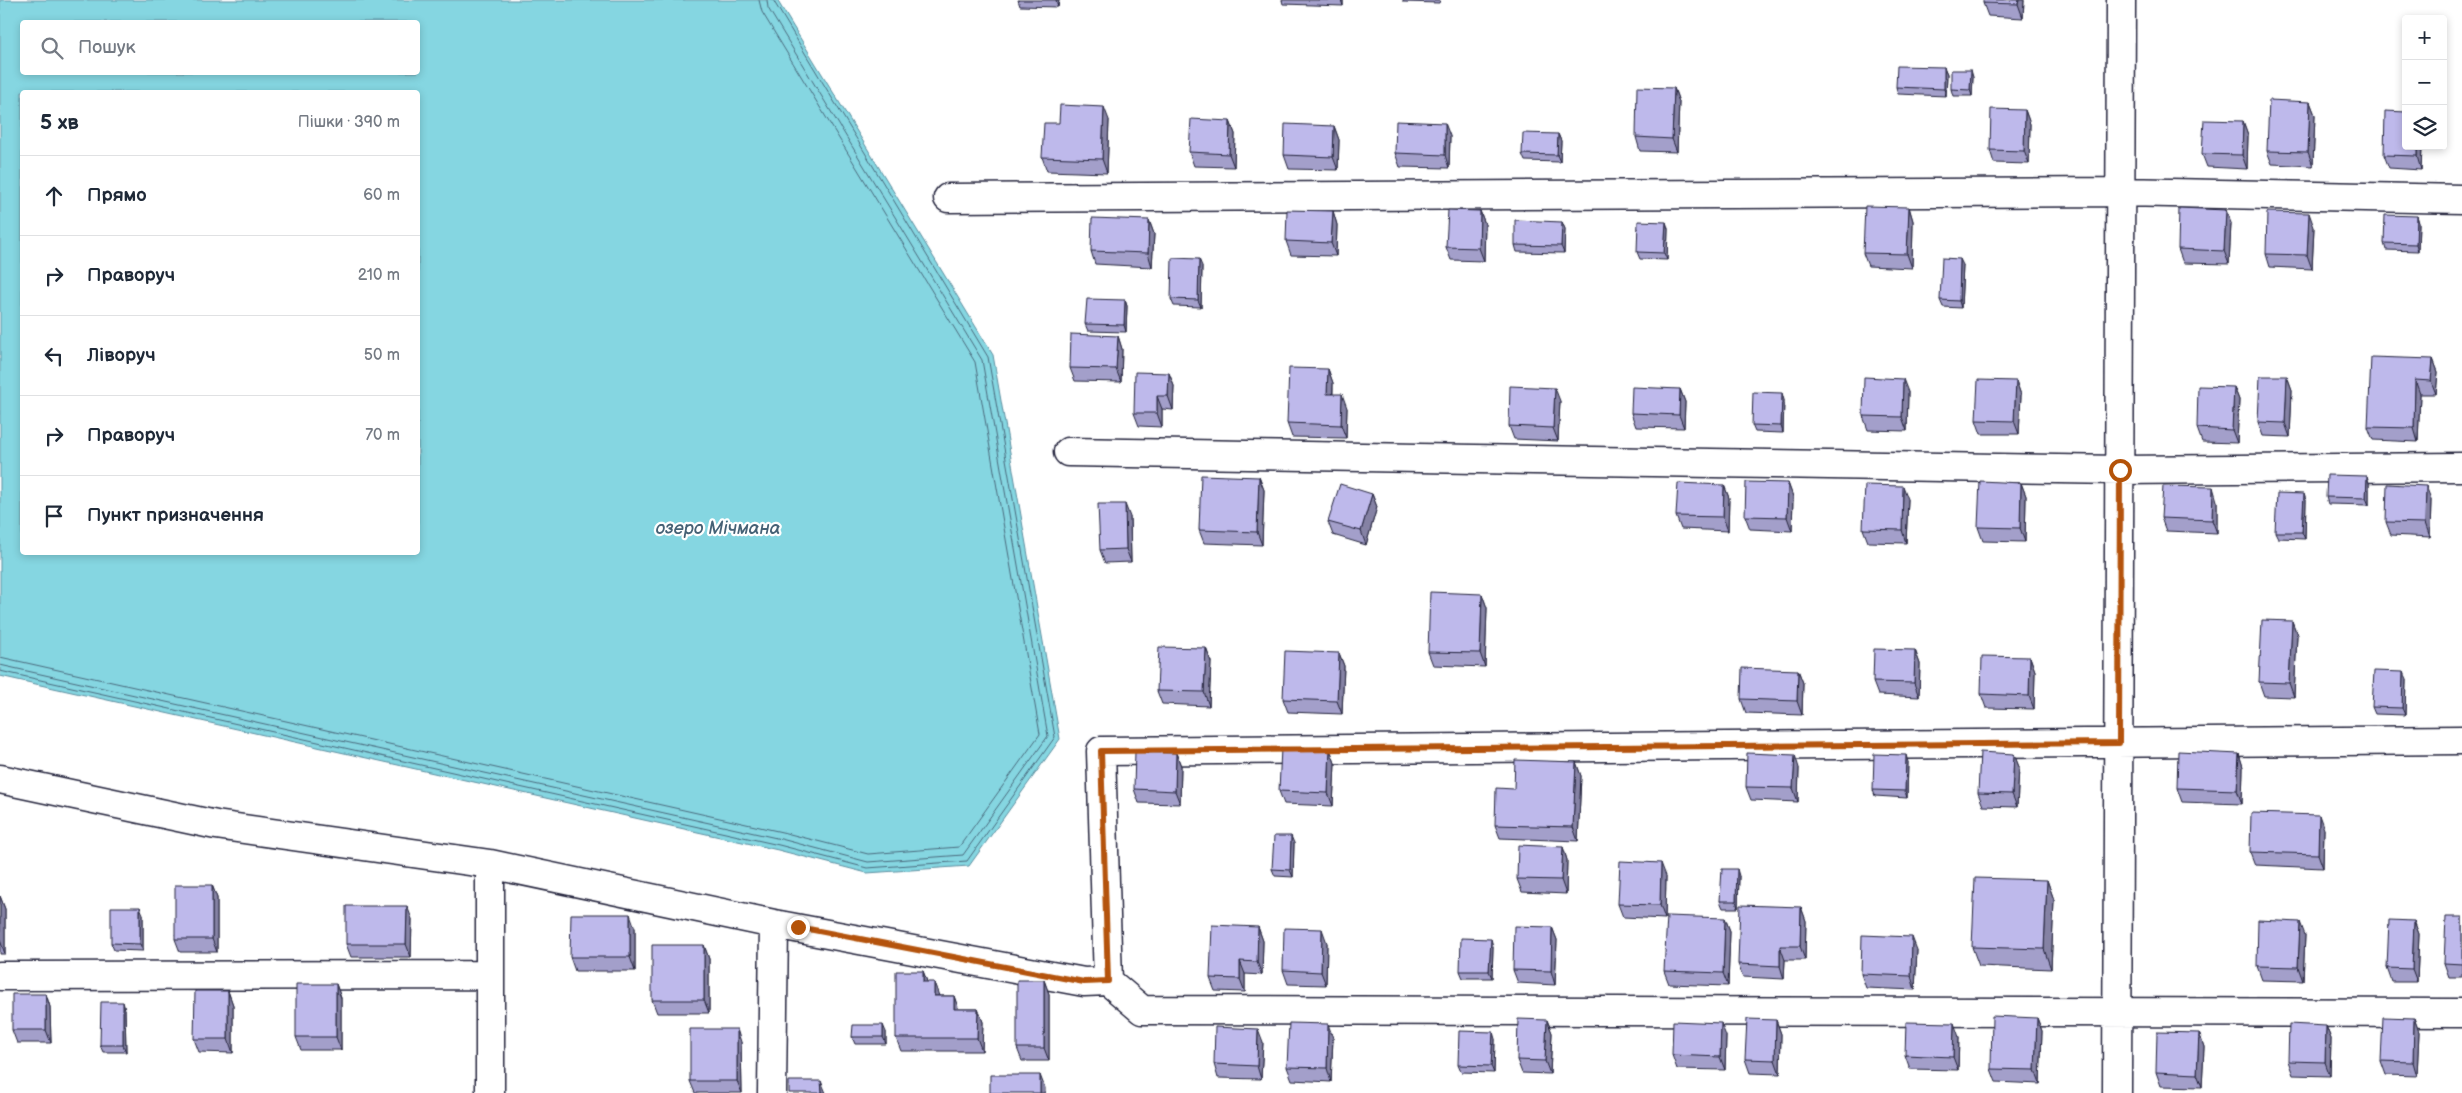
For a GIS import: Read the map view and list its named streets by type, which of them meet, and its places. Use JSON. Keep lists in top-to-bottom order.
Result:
{
  "water": ["озеро Мічмана"],
  "page": {
    "map_buttons": ["+", "−"],
    "search": "Пошук",
    "heading": ["5 хв", "Пішки · 390 m"],
    "list": [
      ["Прямо", "60 m"],
      ["Праворуч", "210 m"],
      ["Ліворуч", "50 m"],
      ["Праворуч", "70 m"],
      "Пункт призначення"
    ]
  }
}
